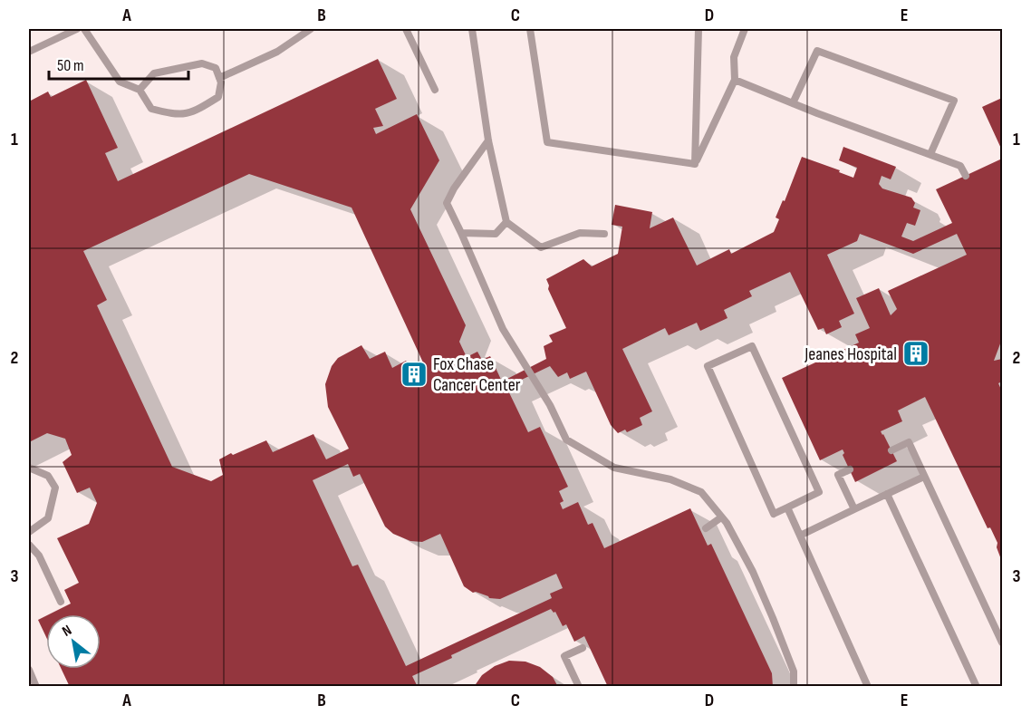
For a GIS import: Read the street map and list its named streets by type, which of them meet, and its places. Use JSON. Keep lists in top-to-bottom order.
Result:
{
  "places": {
    "building": ["Jeanes Hospital", "Fox Chase Cancer Center"]
  },
  "scale_bar": "50 m",
  "north": "top left",
  "grid": {
    "columns": [
      "A",
      "B",
      "C",
      "D",
      "E"
    ],
    "rows": ["1", "2", "3"]
  }
}
